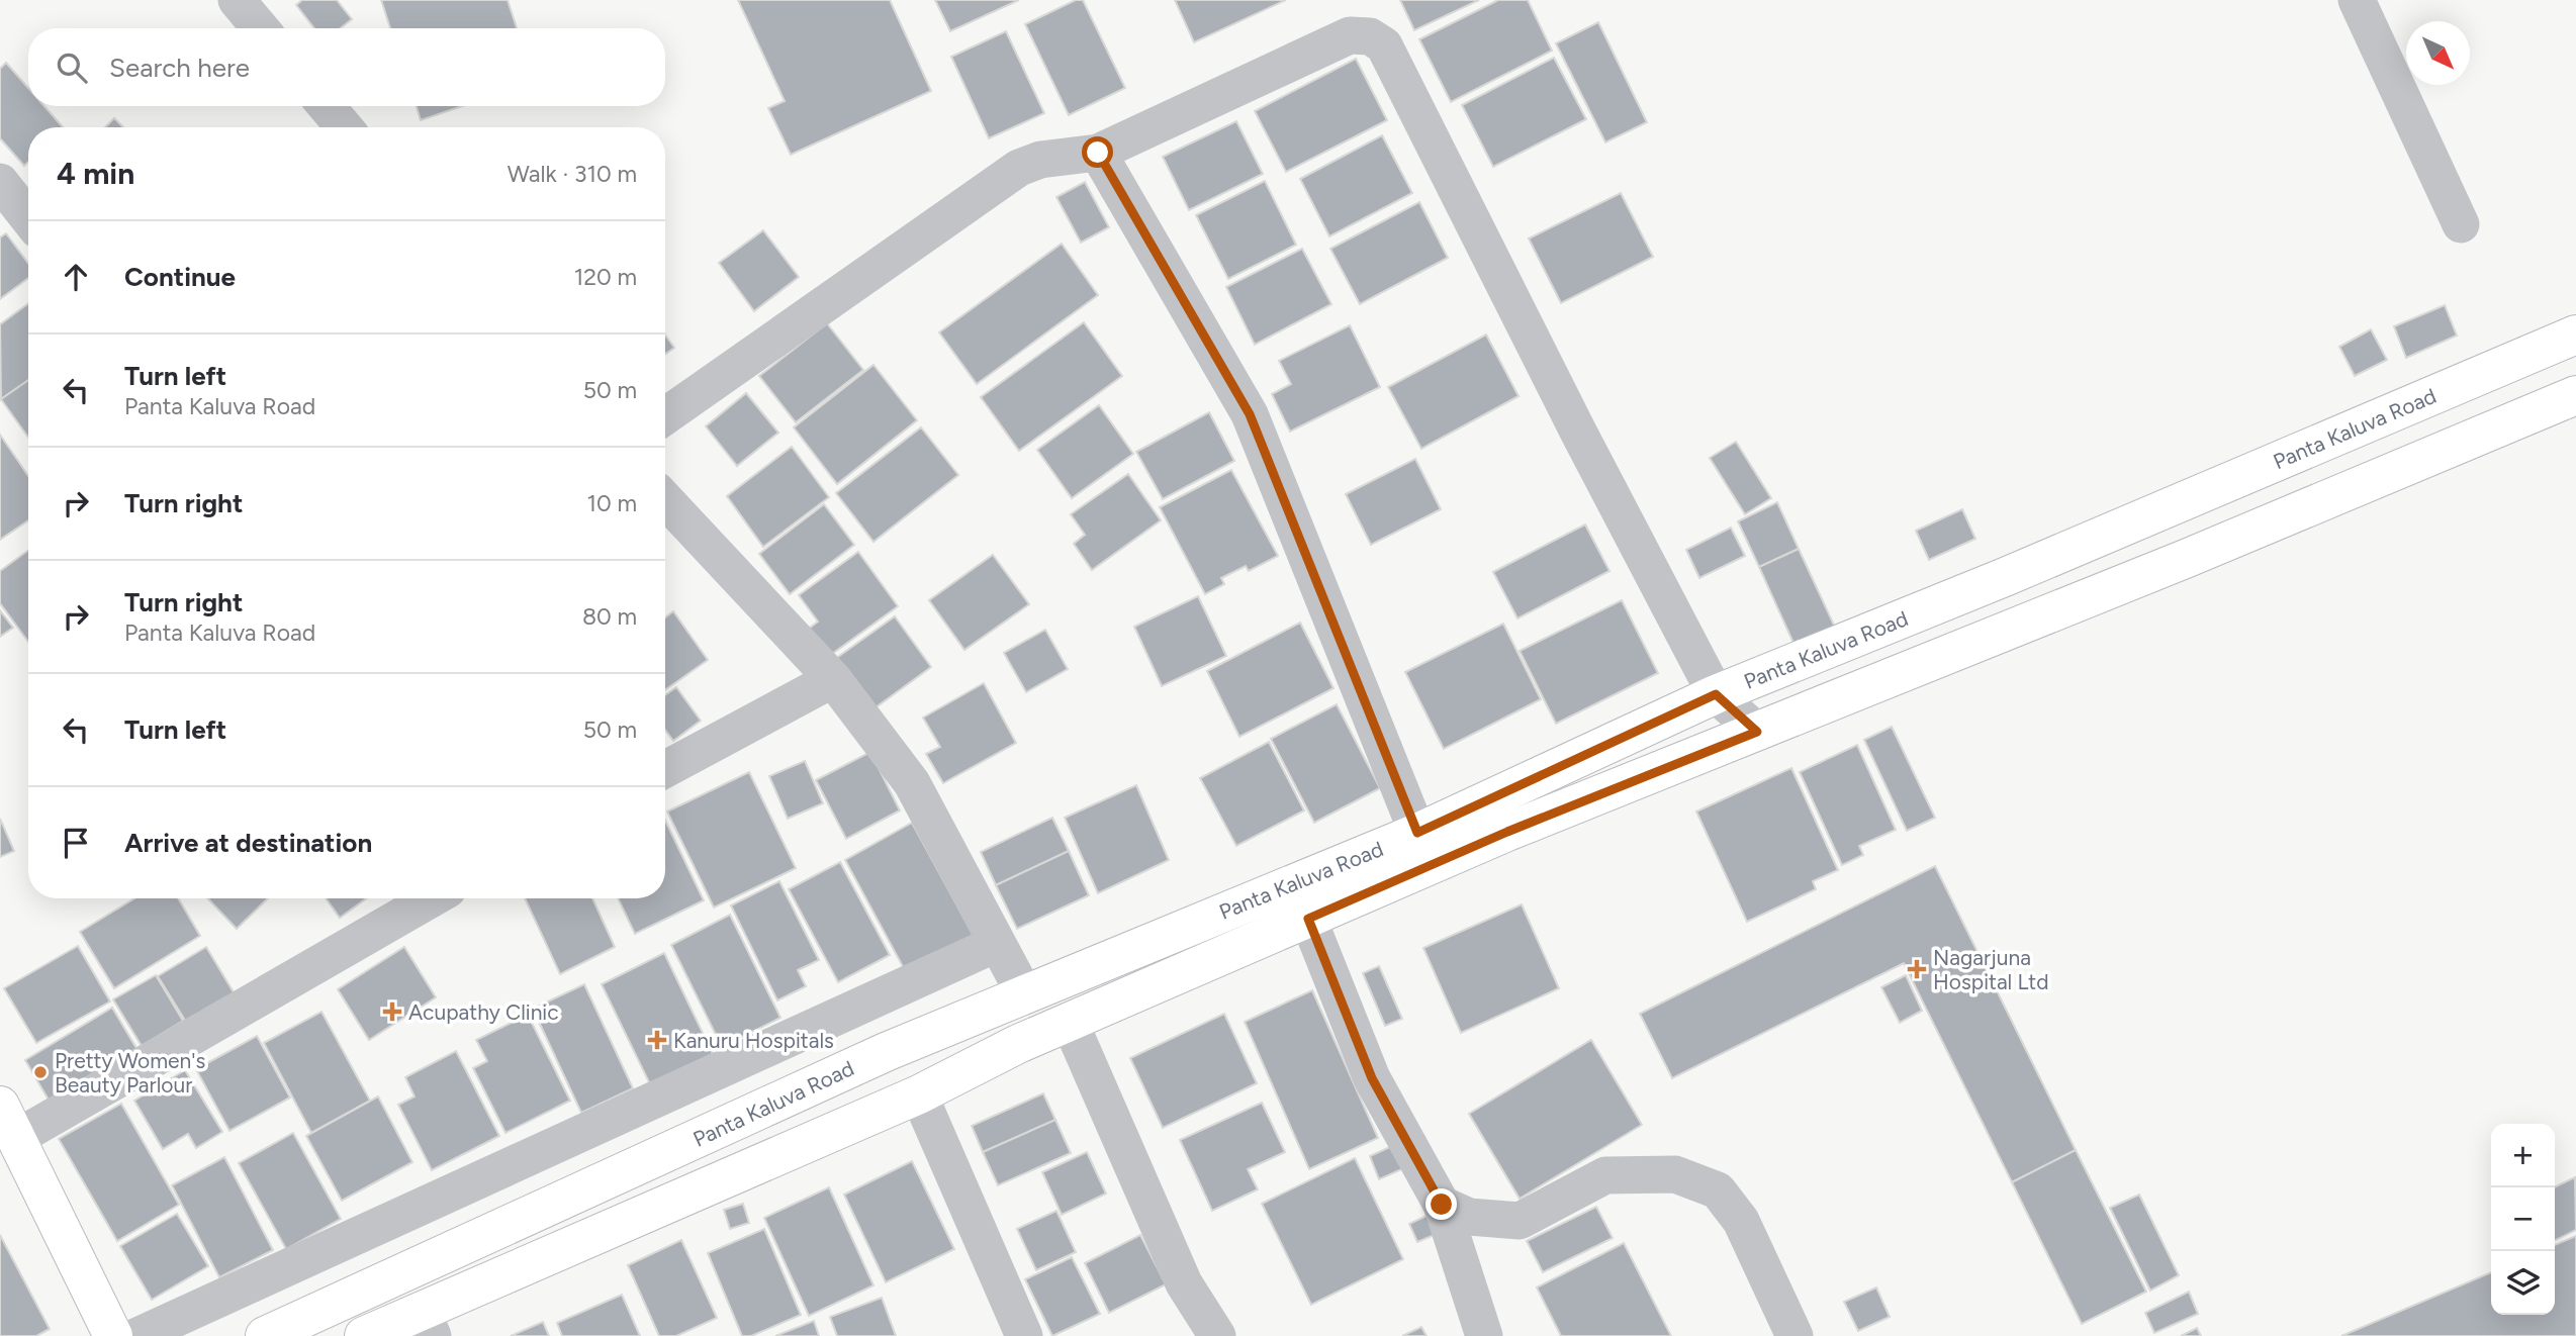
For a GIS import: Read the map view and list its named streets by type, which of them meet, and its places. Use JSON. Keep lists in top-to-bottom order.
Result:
{
  "streets": {
    "street": ["Panta Kaluva Road"]
  },
  "places": {
    "health": ["Nagarjuna Hospital Ltd", "Acupathy Clinic", "Kanuru Hospitals"],
    "other": ["Pretty Women's Beauty Parlour"]
  },
  "north": "bottom right",
  "page": {
    "search": "Search here",
    "heading": ["4 min", "Walk · 310 m"],
    "list": [
      ["Continue", "120 m"],
      ["Turn left", "Panta Kaluva Road", "50 m"],
      ["Turn right", "10 m"],
      ["Turn right", "Panta Kaluva Road", "80 m"],
      ["Turn left", "50 m"],
      "Arrive at destination"
    ],
    "map_buttons": ["+", "−"]
  }
}
